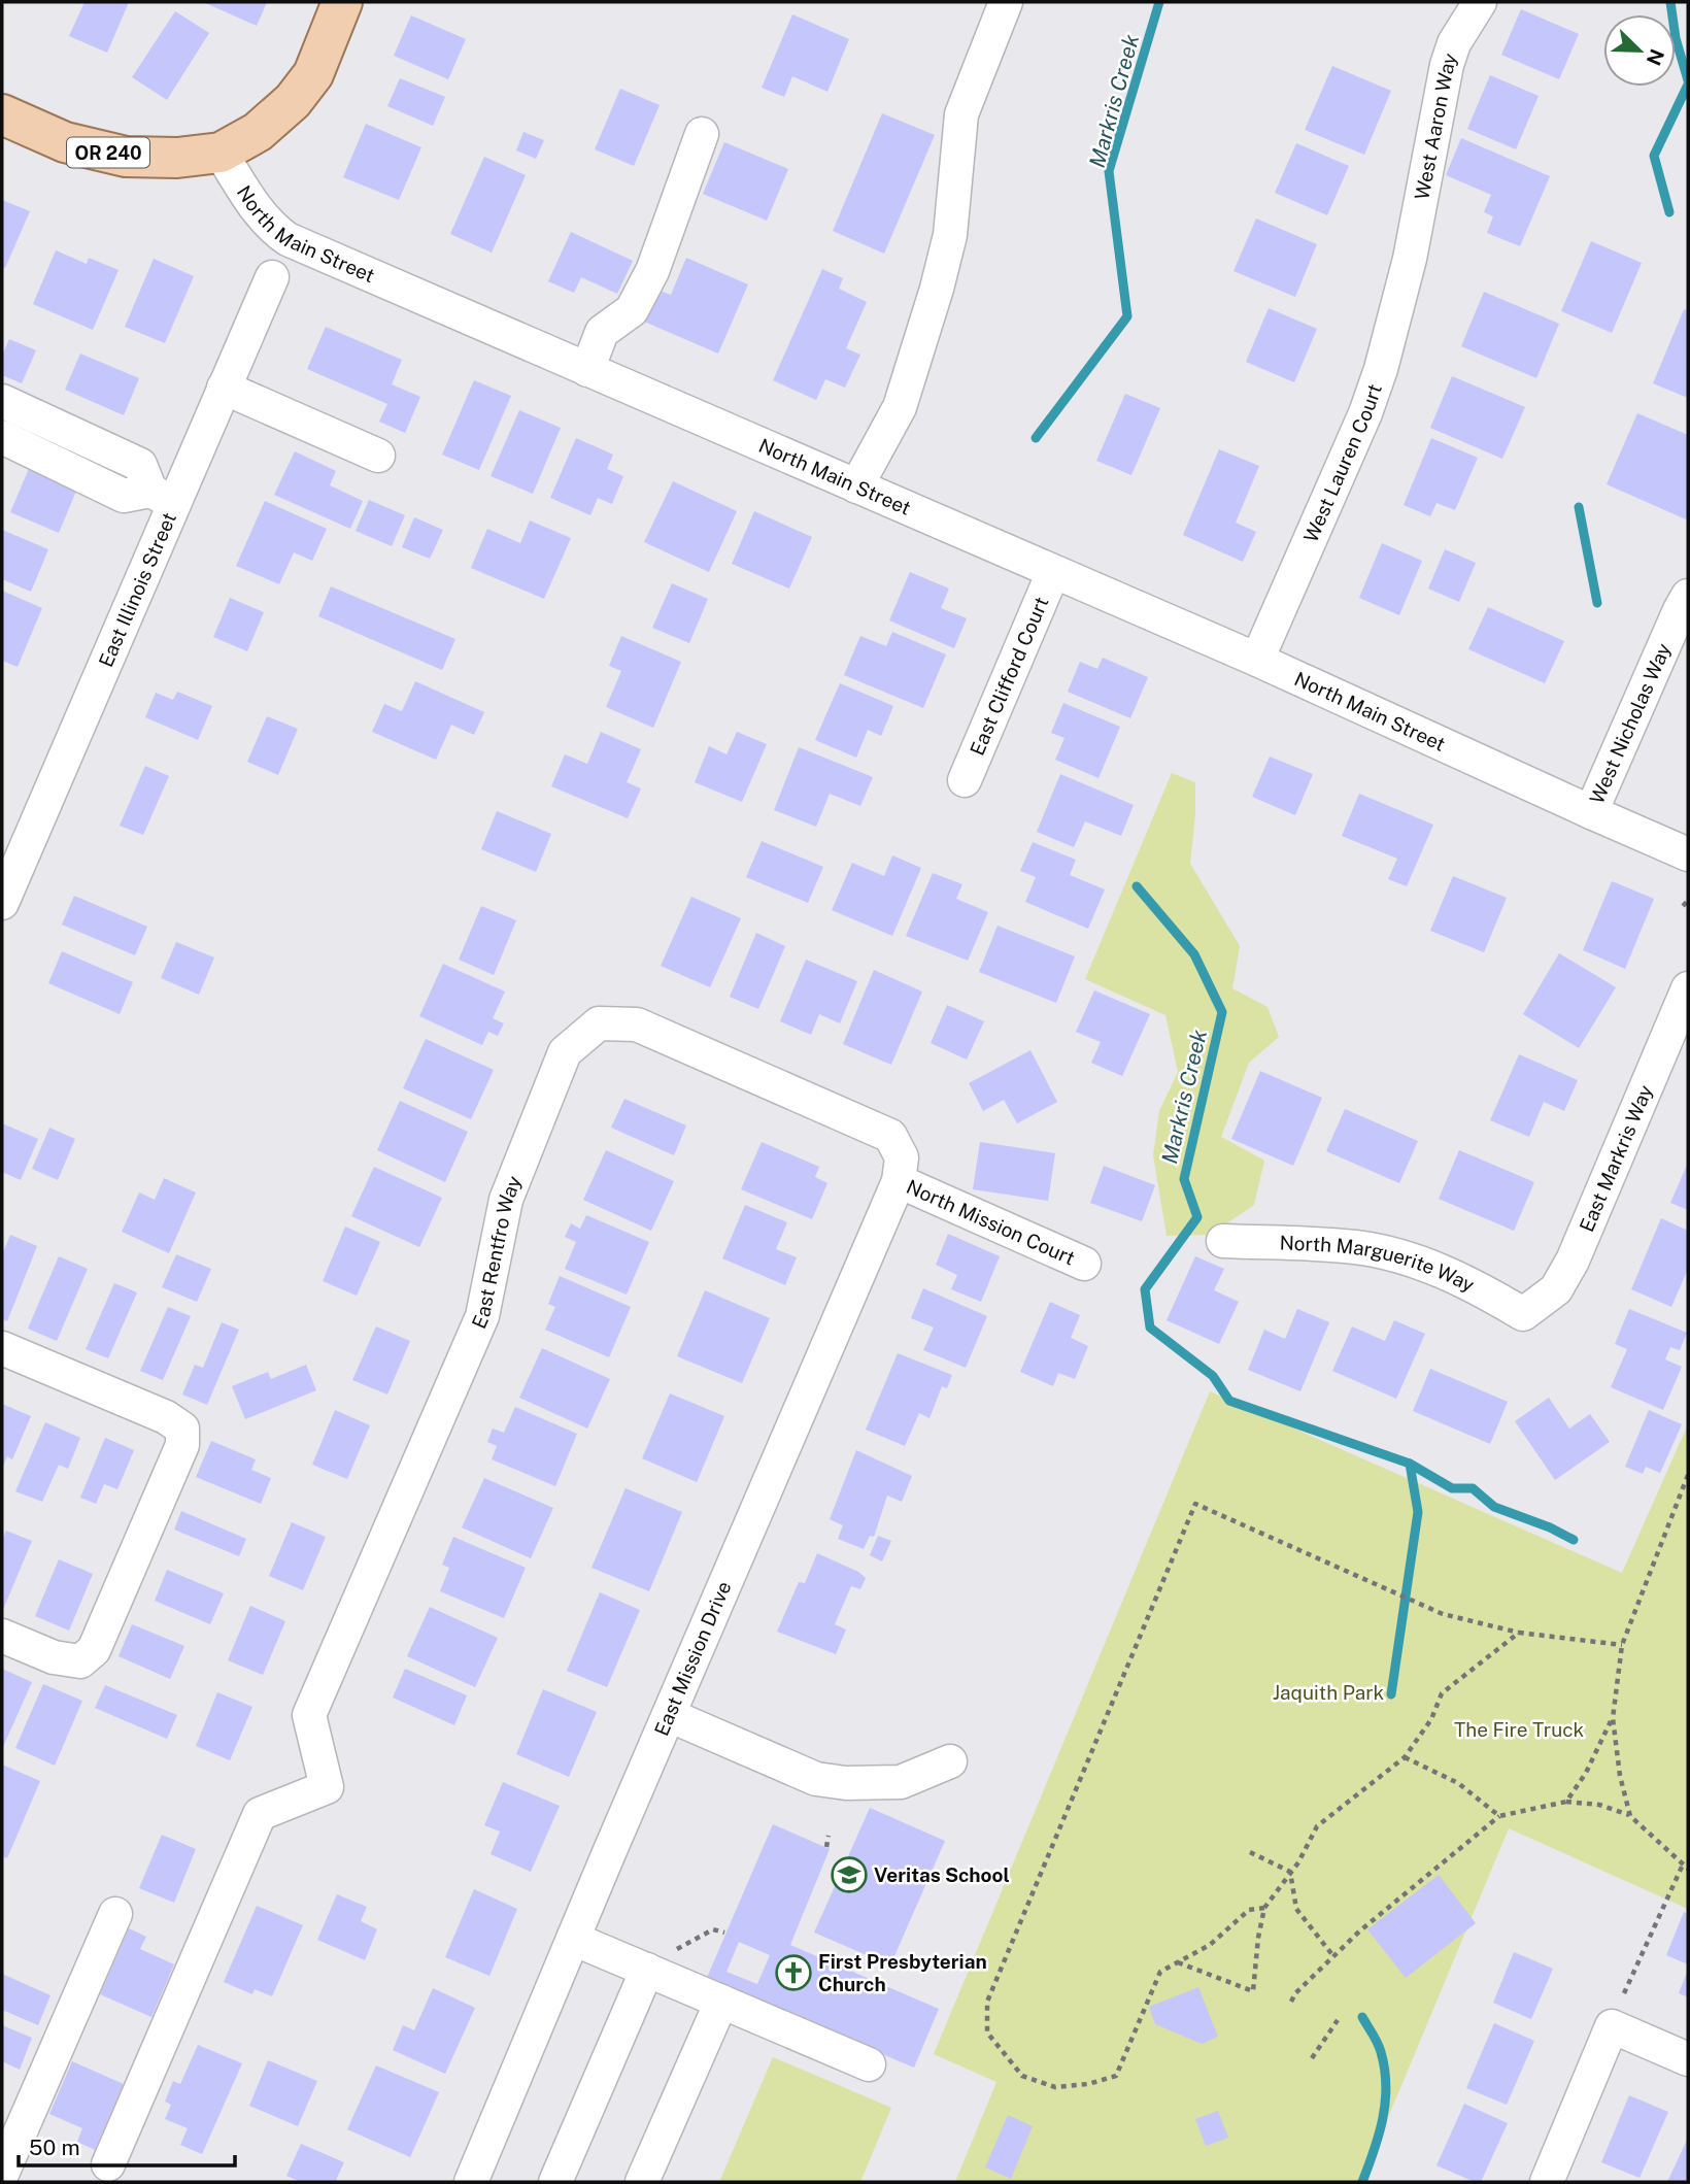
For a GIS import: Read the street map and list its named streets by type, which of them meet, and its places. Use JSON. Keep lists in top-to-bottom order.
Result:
{
  "streets": {
    "main road": ["OR 240"],
    "street": [
      "West Aaron Way",
      "North Main Street",
      "West Lauren Court",
      "East Illinois Street",
      "East Clifford Court",
      "West Nicholas Way",
      "East Markris Way",
      "North Mission Court",
      "East Rentfro Way",
      "North Marguerite Way",
      "East Mission Drive"
    ]
  },
  "crossings": [
    ["West Aaron Way", "West Lauren Court"],
    ["OR 240", "North Main Street"],
    ["North Main Street", "West Lauren Court"],
    ["North Main Street", "East Clifford Court"],
    ["North Main Street", "West Nicholas Way"],
    ["East Markris Way", "North Marguerite Way"],
    ["North Mission Court", "East Mission Drive"],
    ["East Rentfro Way", "East Mission Drive"]
  ],
  "water": ["Markris Creek"],
  "parks": ["Jaquith Park", "The Fire Truck"],
  "places": {
    "school or university": ["Veritas School"],
    "church": ["First Presbyterian Church"]
  },
  "scale_bar": "50 m",
  "north": "bottom right"
}
